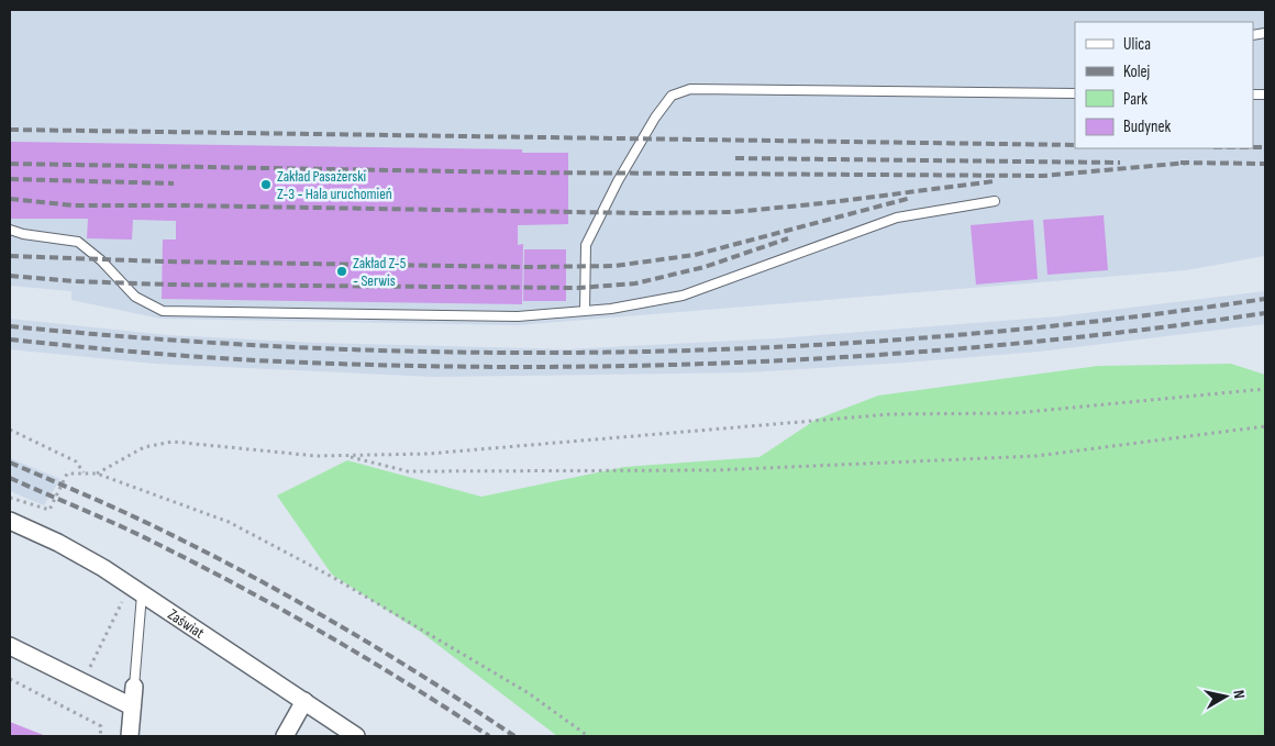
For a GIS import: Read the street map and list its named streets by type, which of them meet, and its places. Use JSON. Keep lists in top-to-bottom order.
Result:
{
  "streets": {
    "street": ["Zaświat"]
  },
  "places": ["Zakład Pasażerski Z-3 - Hala uruchomień", "Zakład Z-5 - Serwis"],
  "legend": [
    "Ulica",
    "Kolej",
    "Park",
    "Budynek"
  ],
  "north": "right"
}
